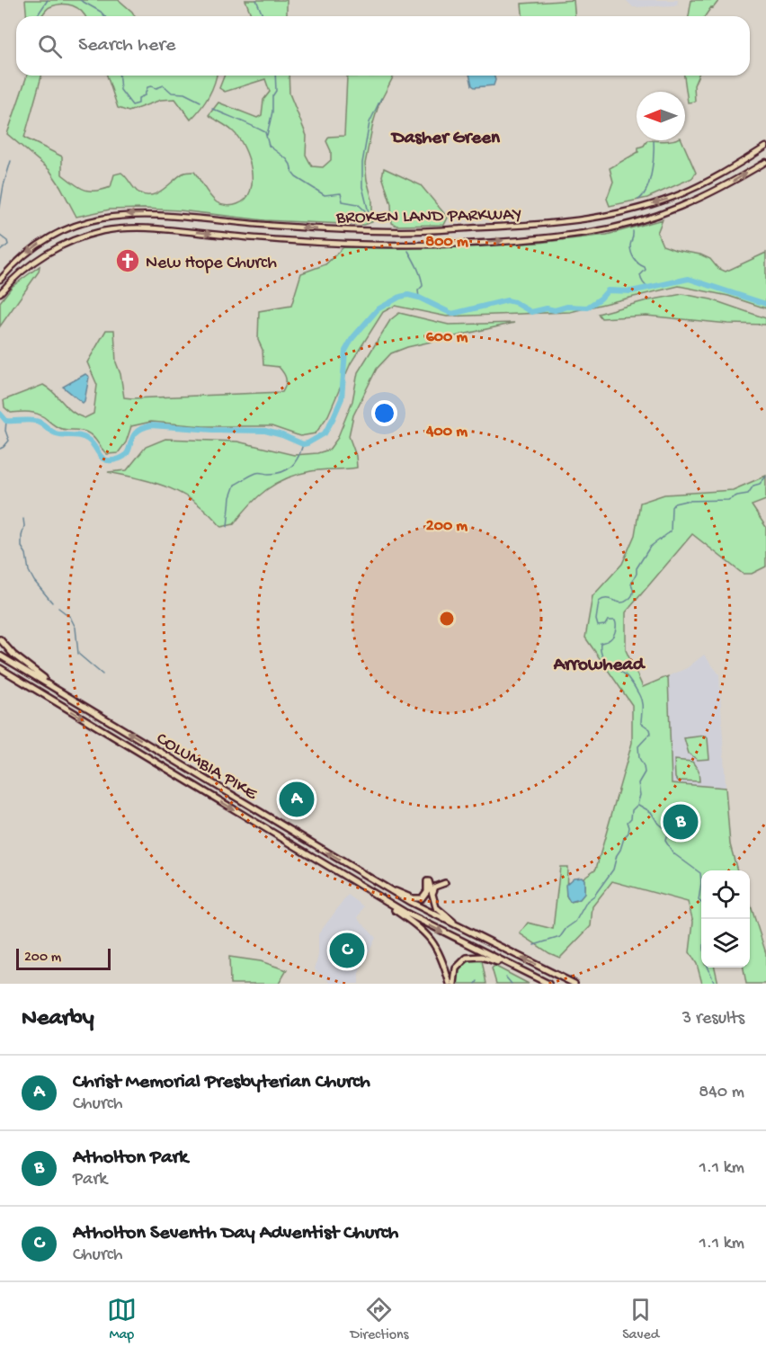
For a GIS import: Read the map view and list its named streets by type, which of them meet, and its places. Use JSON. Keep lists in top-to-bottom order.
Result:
{
  "streets": {
    "highway": ["COLUMBIA PIKE"],
    "main road": ["BROKEN LAND PARKWAY"]
  },
  "districts": ["Dasher Green", "Arrowhead"],
  "places": {
    "church": ["New Hope Church"]
  },
  "scale_bar": "200 m",
  "north": "left",
  "page": {
    "search": "Search here",
    "pins": ["A", "B", "C"],
    "scale": "200 m",
    "heading": ["Nearby", "3 results"],
    "list": [
      {
        "mark": "A",
        "name": "Christ Memorial Presbyterian Church",
        "note": "Church",
        "value": "840 m"
      },
      {
        "mark": "B",
        "name": "Atholton Park",
        "note": "Park",
        "value": "1.1 km"
      },
      {
        "mark": "C",
        "name": "Atholton Seventh Day Adventist Church",
        "note": "Church",
        "value": "1.1 km"
      }
    ],
    "nav": ["Map", "Directions", "Saved"]
  },
  "rings": [
    "800 m",
    "600 m",
    "400 m",
    "200 m"
  ]
}
